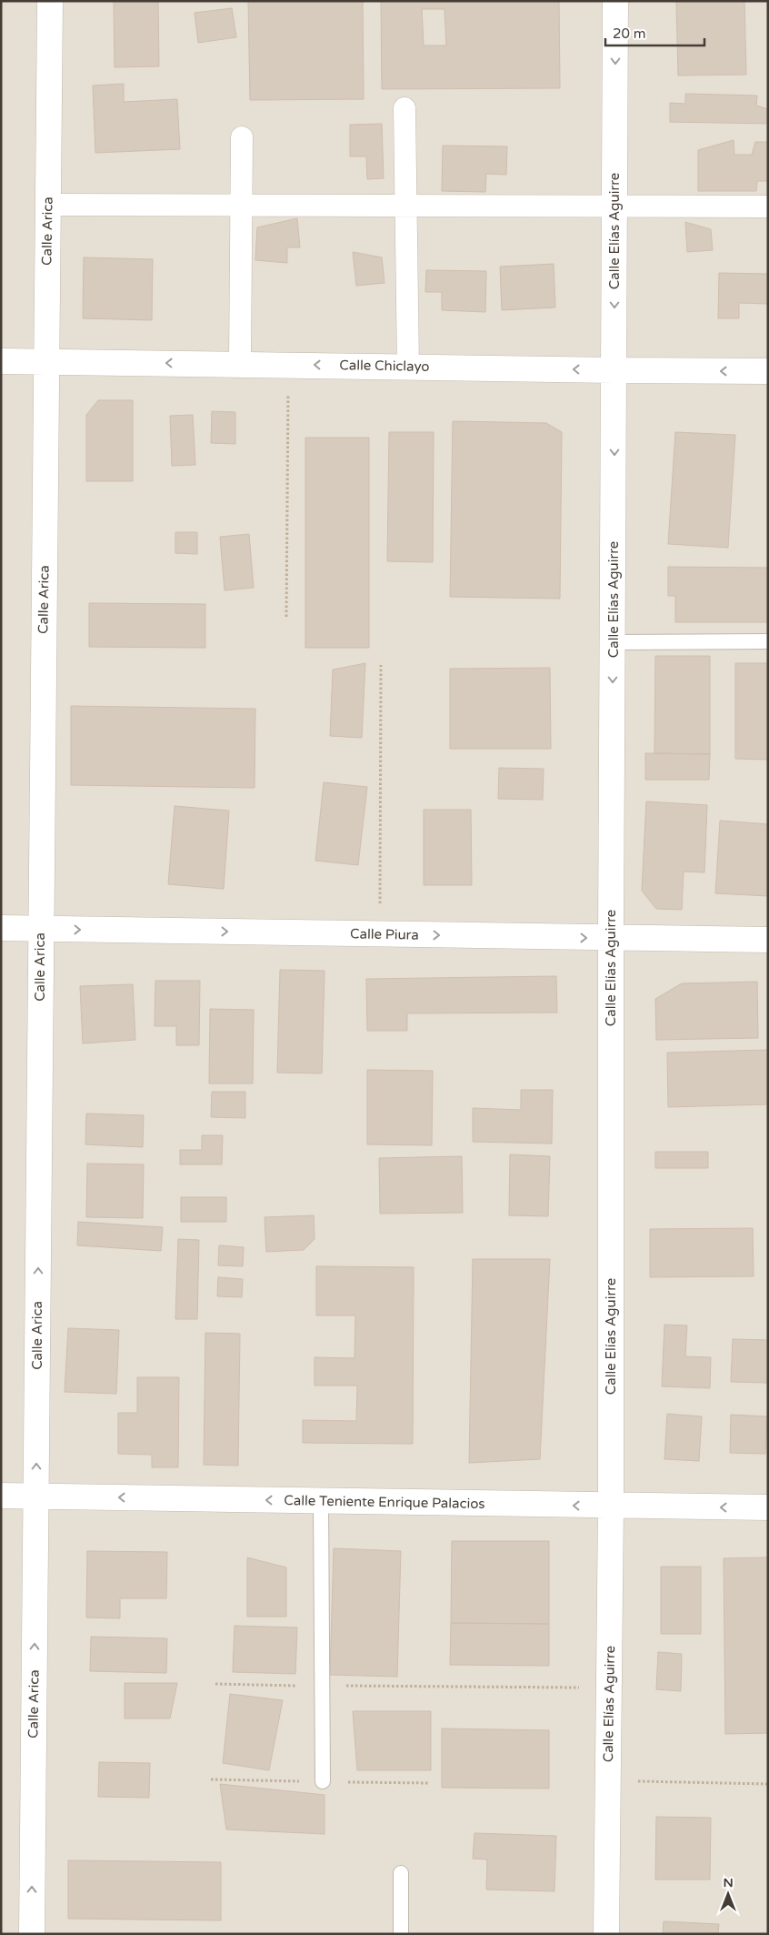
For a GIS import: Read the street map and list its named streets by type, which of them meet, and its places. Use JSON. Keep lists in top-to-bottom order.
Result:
{
  "streets": {
    "street": [
      "Calle Arica",
      "Calle Elías Aguirre",
      "Calle Chiclayo",
      "Calle Piura",
      "Calle Teniente Enrique Palacios"
    ]
  },
  "crossings": [
    ["Calle Arica", "Calle Chiclayo"],
    ["Calle Arica", "Calle Piura"],
    ["Calle Arica", "Calle Teniente Enrique Palacios"],
    ["Calle Elías Aguirre", "Calle Chiclayo"],
    ["Calle Elías Aguirre", "Calle Piura"],
    ["Calle Elías Aguirre", "Calle Teniente Enrique Palacios"]
  ],
  "one_way": [
    "Calle Arica",
    "Calle Elías Aguirre",
    "Calle Piura",
    "Calle Teniente Enrique Palacios"
  ],
  "scale_bar": "20 m",
  "north": "top"
}
